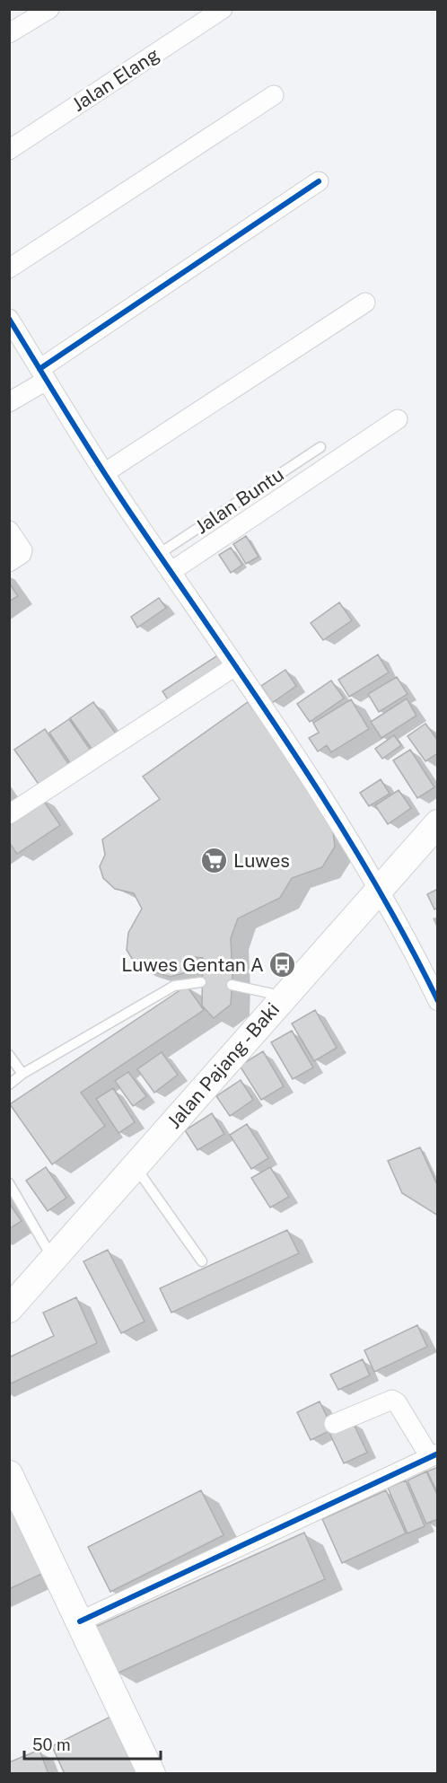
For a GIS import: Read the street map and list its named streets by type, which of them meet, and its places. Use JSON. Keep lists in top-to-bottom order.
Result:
{
  "streets": {
    "main road": ["Jalan Pajang - Baki"],
    "street": ["Jalan Elang"],
    "lane": ["Jalan Buntu"]
  },
  "places": {
    "supermarket": ["Luwes"],
    "bus stop": ["Luwes Gentan A"]
  },
  "scale_bar": "50 m"
}
